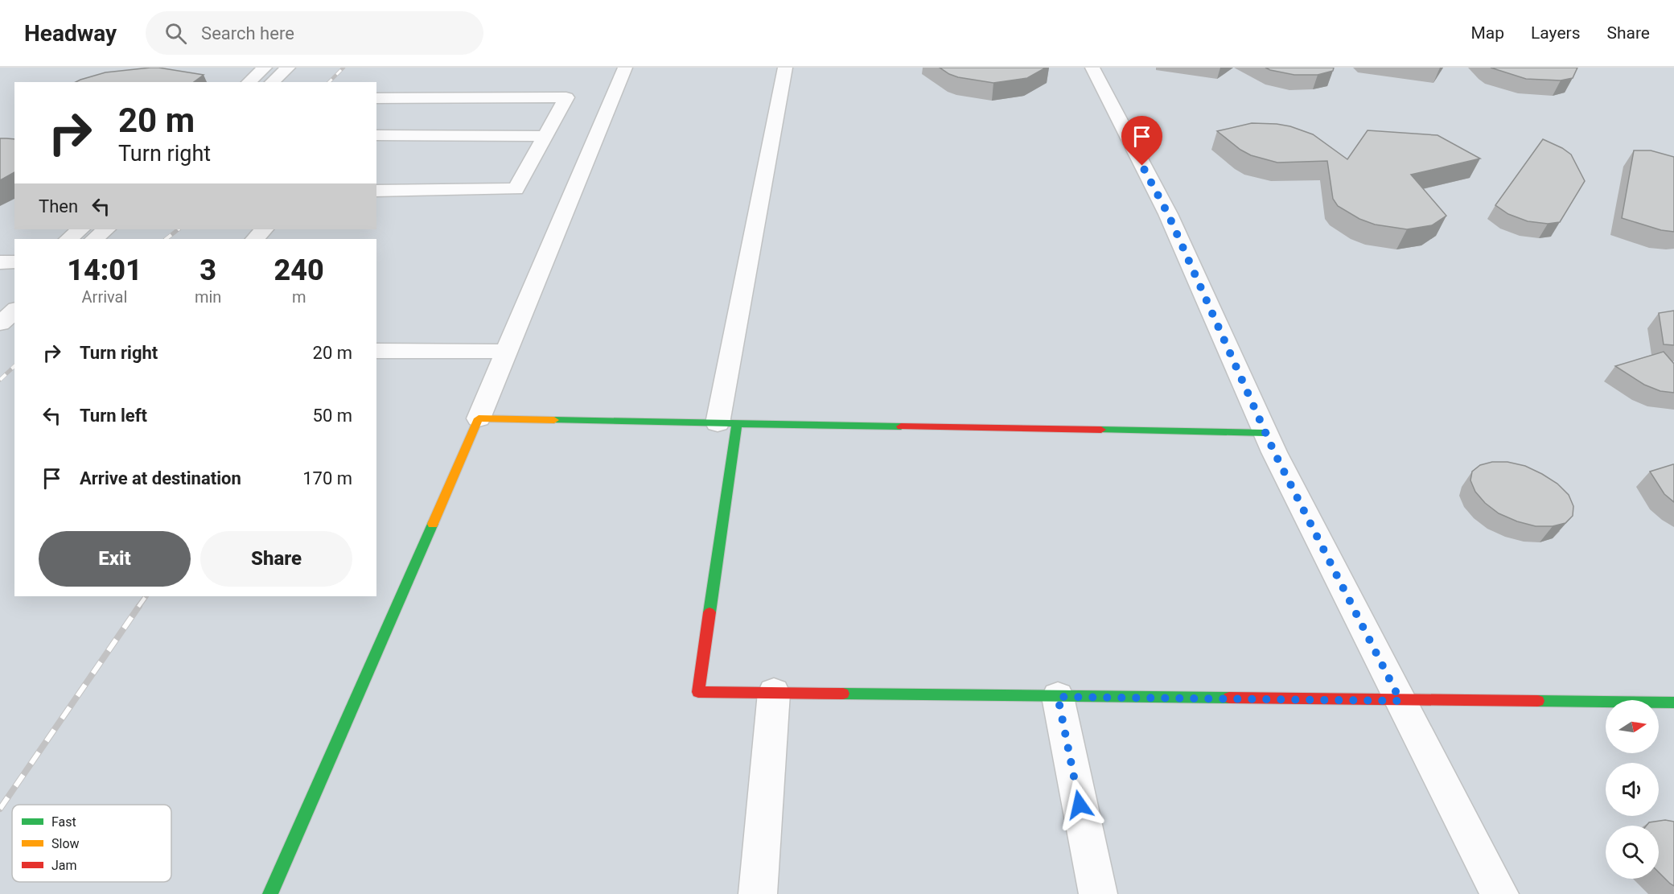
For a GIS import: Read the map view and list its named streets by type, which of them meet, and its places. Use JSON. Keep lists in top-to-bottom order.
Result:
{
  "legend": ["Fast", "Slow", "Jam"],
  "north": "right",
  "page": {
    "header": "Headway",
    "search": "Search here",
    "nav": ["Map", "Layers", "Share"],
    "turn": ["20 m", "Turn right"],
    "then": "Then",
    "eta": [
      "14:01",
      "Arrival",
      "3",
      "min",
      "240",
      "m"
    ],
    "list": [
      {
        "name": "Turn right",
        "value": "20 m"
      },
      {
        "name": "Turn left",
        "value": "50 m"
      },
      {
        "name": "Arrive at destination",
        "value": "170 m"
      }
    ],
    "buttons": ["Exit", "Share"]
  }
}
